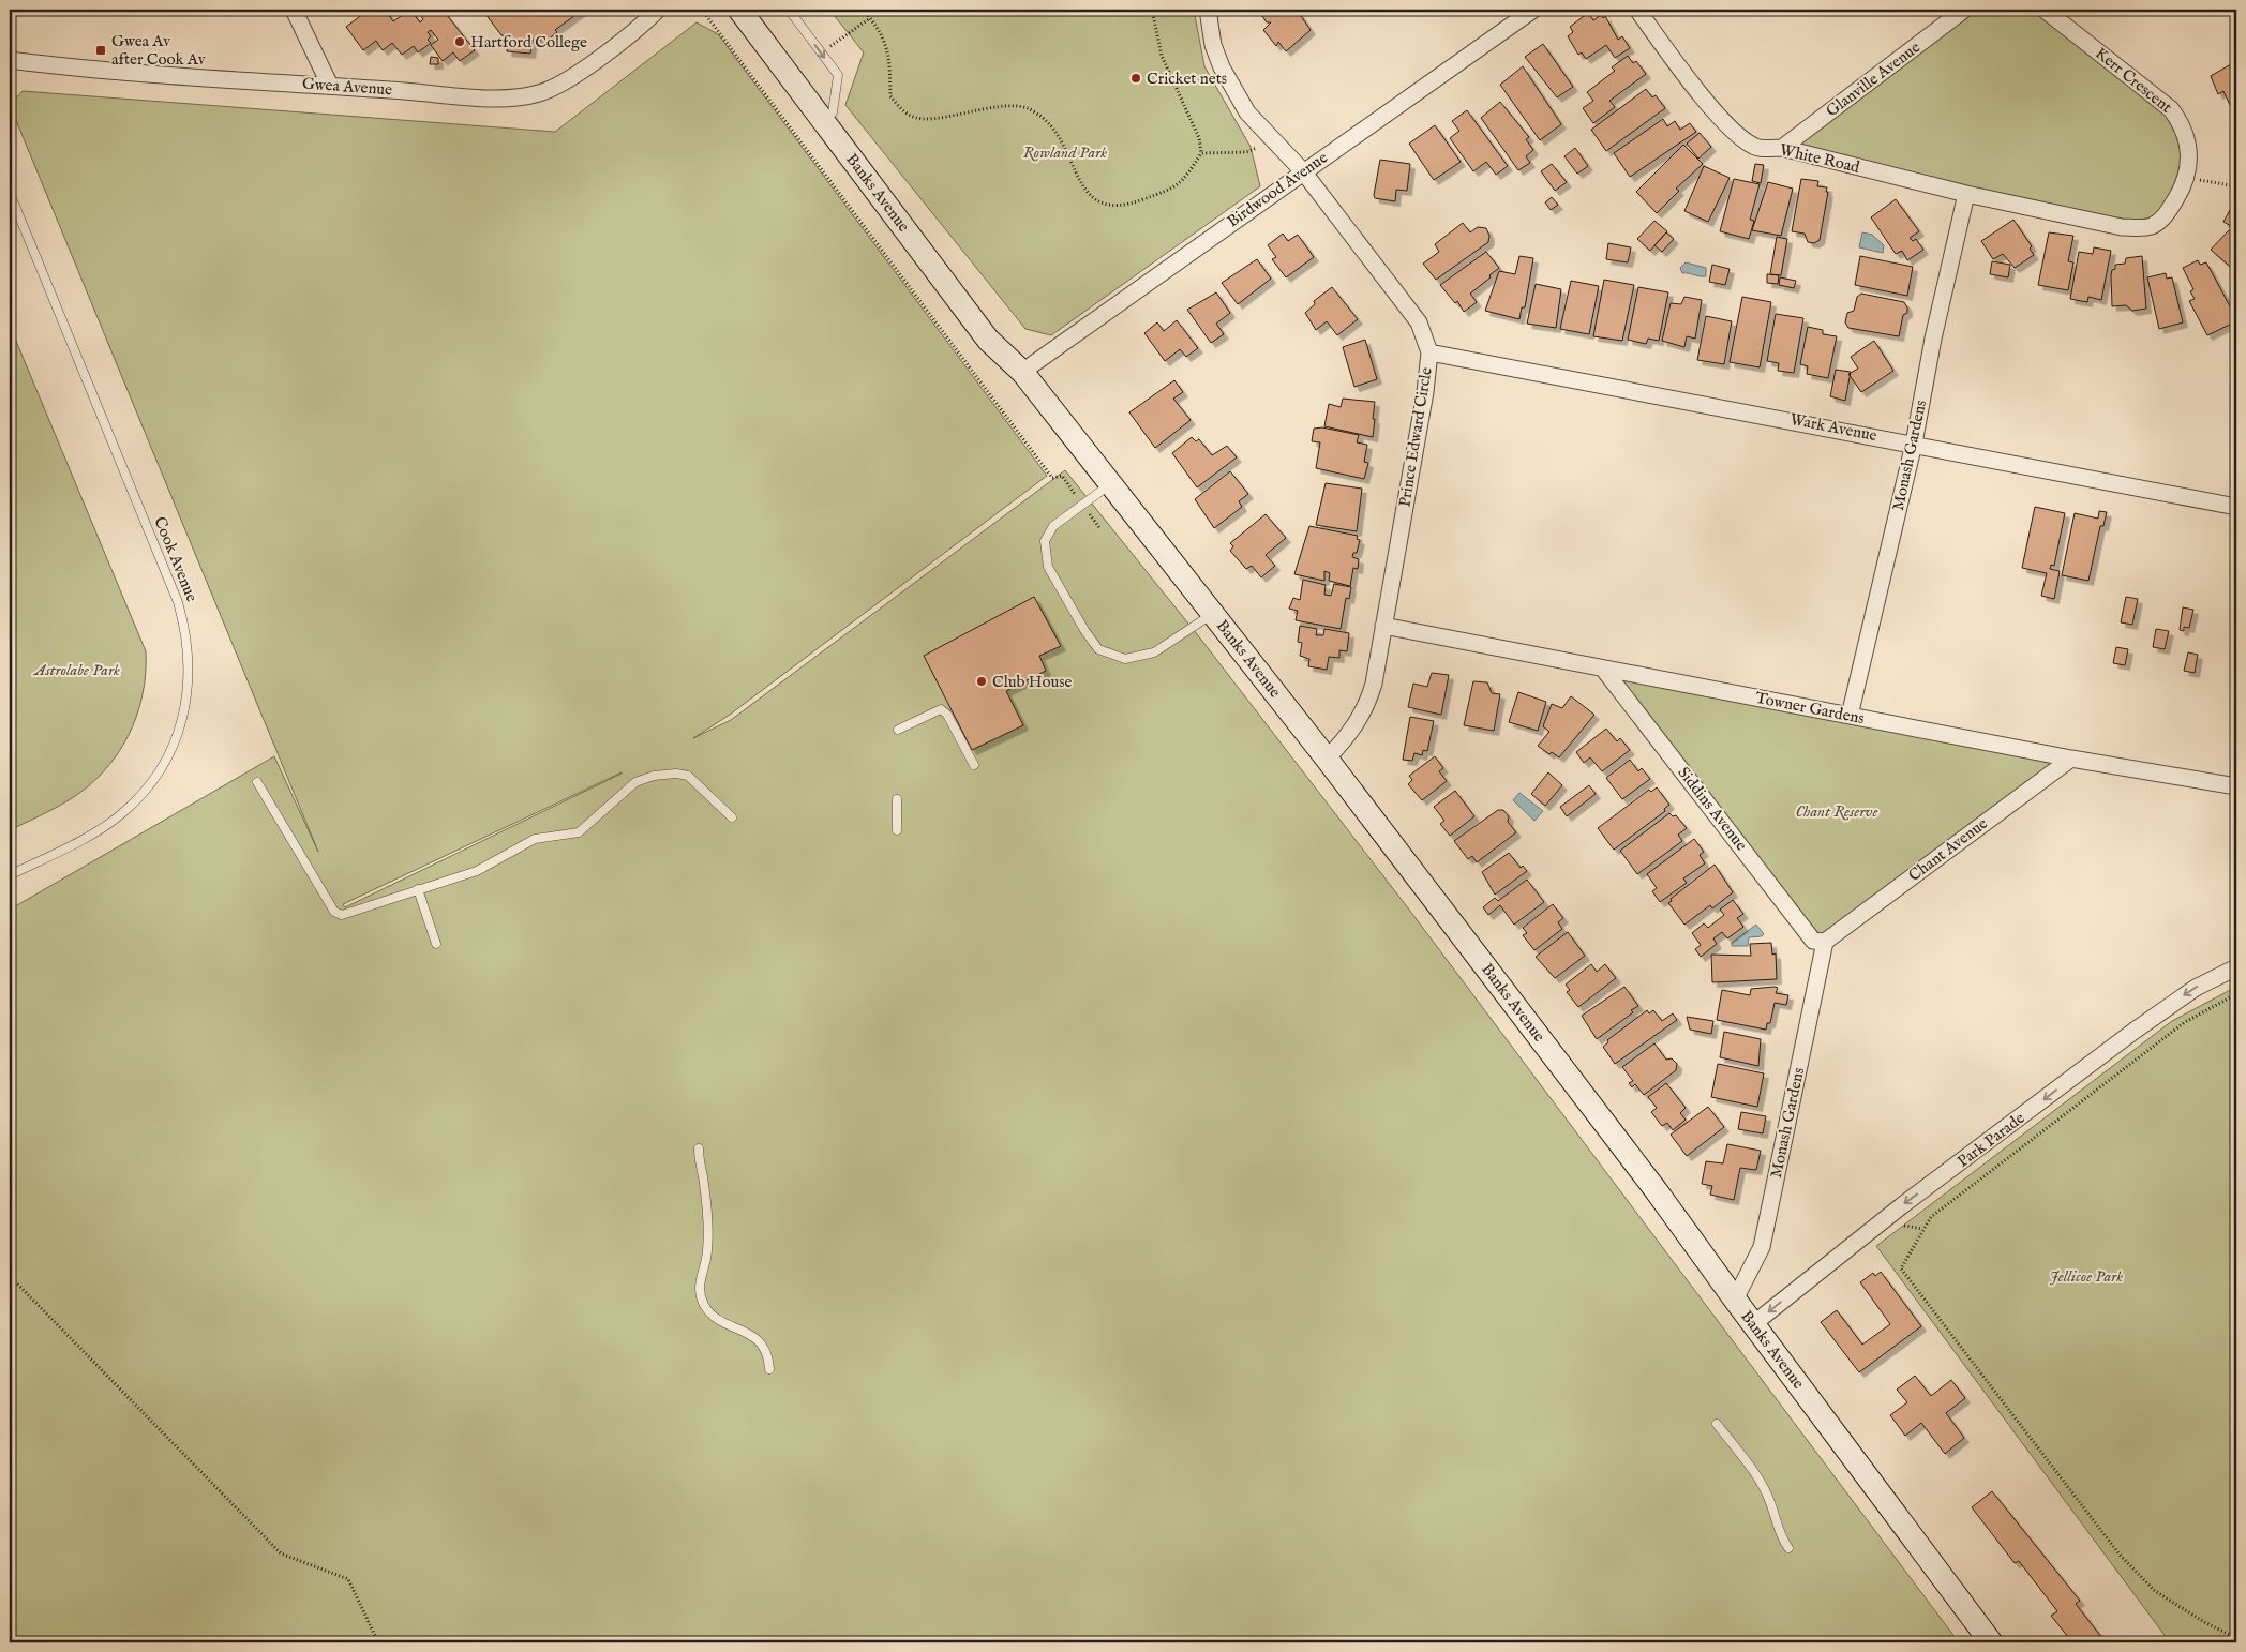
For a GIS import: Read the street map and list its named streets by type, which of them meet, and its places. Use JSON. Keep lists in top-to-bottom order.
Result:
{
  "streets": {
    "street": [
      "Glanville Avenue",
      "Kerr Crescent",
      "Gwea Avenue",
      "White Road",
      "Birdwood Avenue",
      "Banks Avenue",
      "Wark Avenue",
      "Prince Edward Circle",
      "Monash Gardens",
      "Towner Gardens",
      "Siddins Avenue",
      "Chant Avenue",
      "Park Parade"
    ],
    "lane": ["Cook Avenue"]
  },
  "crossings": [
    ["Glanville Avenue", "White Road"],
    ["Kerr Crescent", "White Road"],
    ["Kerr Crescent", "Monash Gardens"],
    ["White Road", "Monash Gardens"],
    ["Birdwood Avenue", "Banks Avenue"],
    ["Birdwood Avenue", "Prince Edward Circle"],
    ["Banks Avenue", "Prince Edward Circle"],
    ["Banks Avenue", "Monash Gardens"],
    ["Banks Avenue", "Park Parade"],
    ["Wark Avenue", "Prince Edward Circle"],
    ["Wark Avenue", "Monash Gardens"],
    ["Prince Edward Circle", "Towner Gardens"],
    ["Monash Gardens", "Towner Gardens"],
    ["Monash Gardens", "Siddins Avenue"],
    ["Monash Gardens", "Chant Avenue"],
    ["Towner Gardens", "Siddins Avenue"],
    ["Towner Gardens", "Chant Avenue"],
    ["Siddins Avenue", "Chant Avenue"]
  ],
  "one_way": ["Park Parade"],
  "parks": [
    "Rowland Park",
    "Astrolabe Park",
    "Chant Reserve",
    "Jellicoe Park"
  ],
  "places": {
    "other": ["Hartford College", "Cricket nets", "Club House"],
    "transit": ["Gwea Av after Cook Av"]
  }
}
